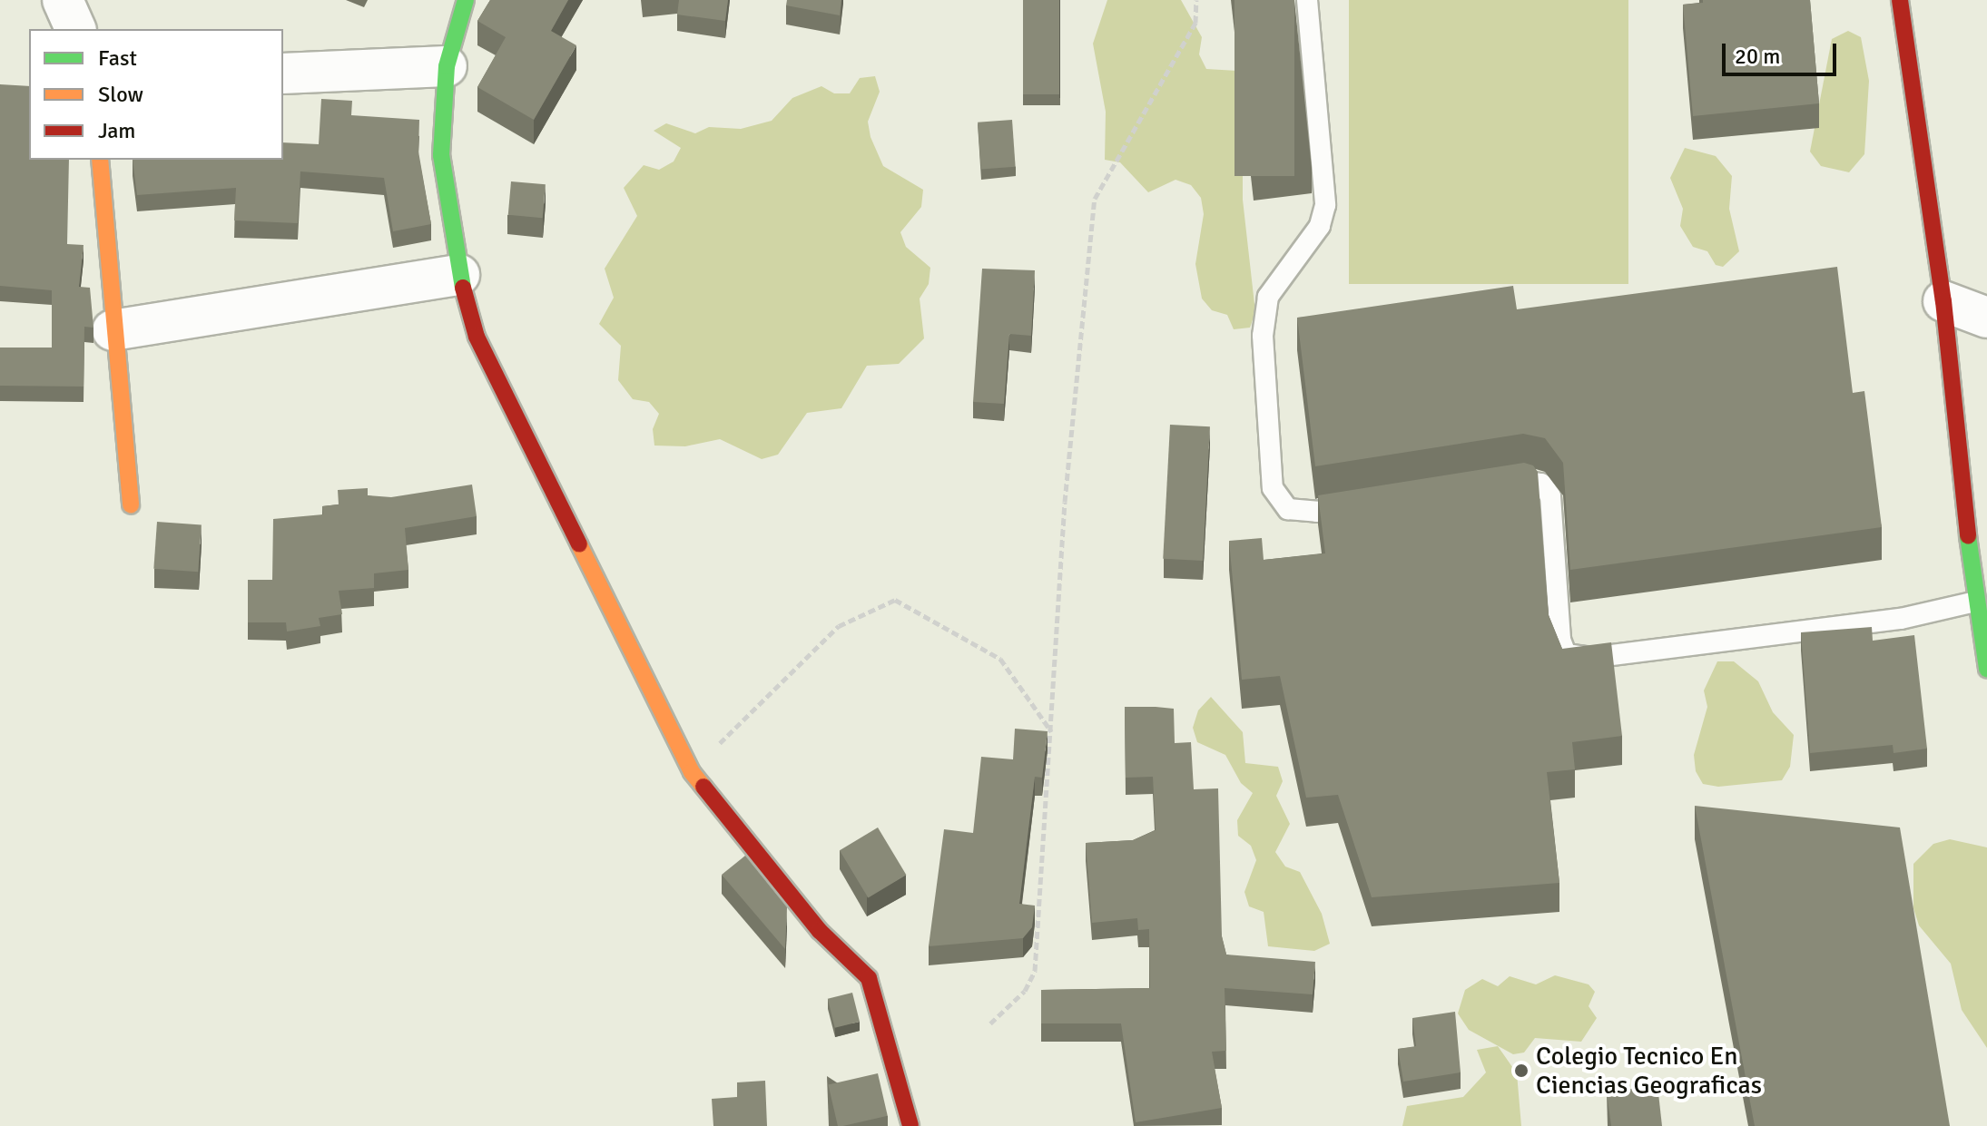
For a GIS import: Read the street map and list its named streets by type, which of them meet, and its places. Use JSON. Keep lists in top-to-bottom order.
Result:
{
  "places": ["Colegio Tecnico En Ciencias Geograficas"],
  "legend": ["Fast", "Slow", "Jam"],
  "scale_bar": "20 m"
}
